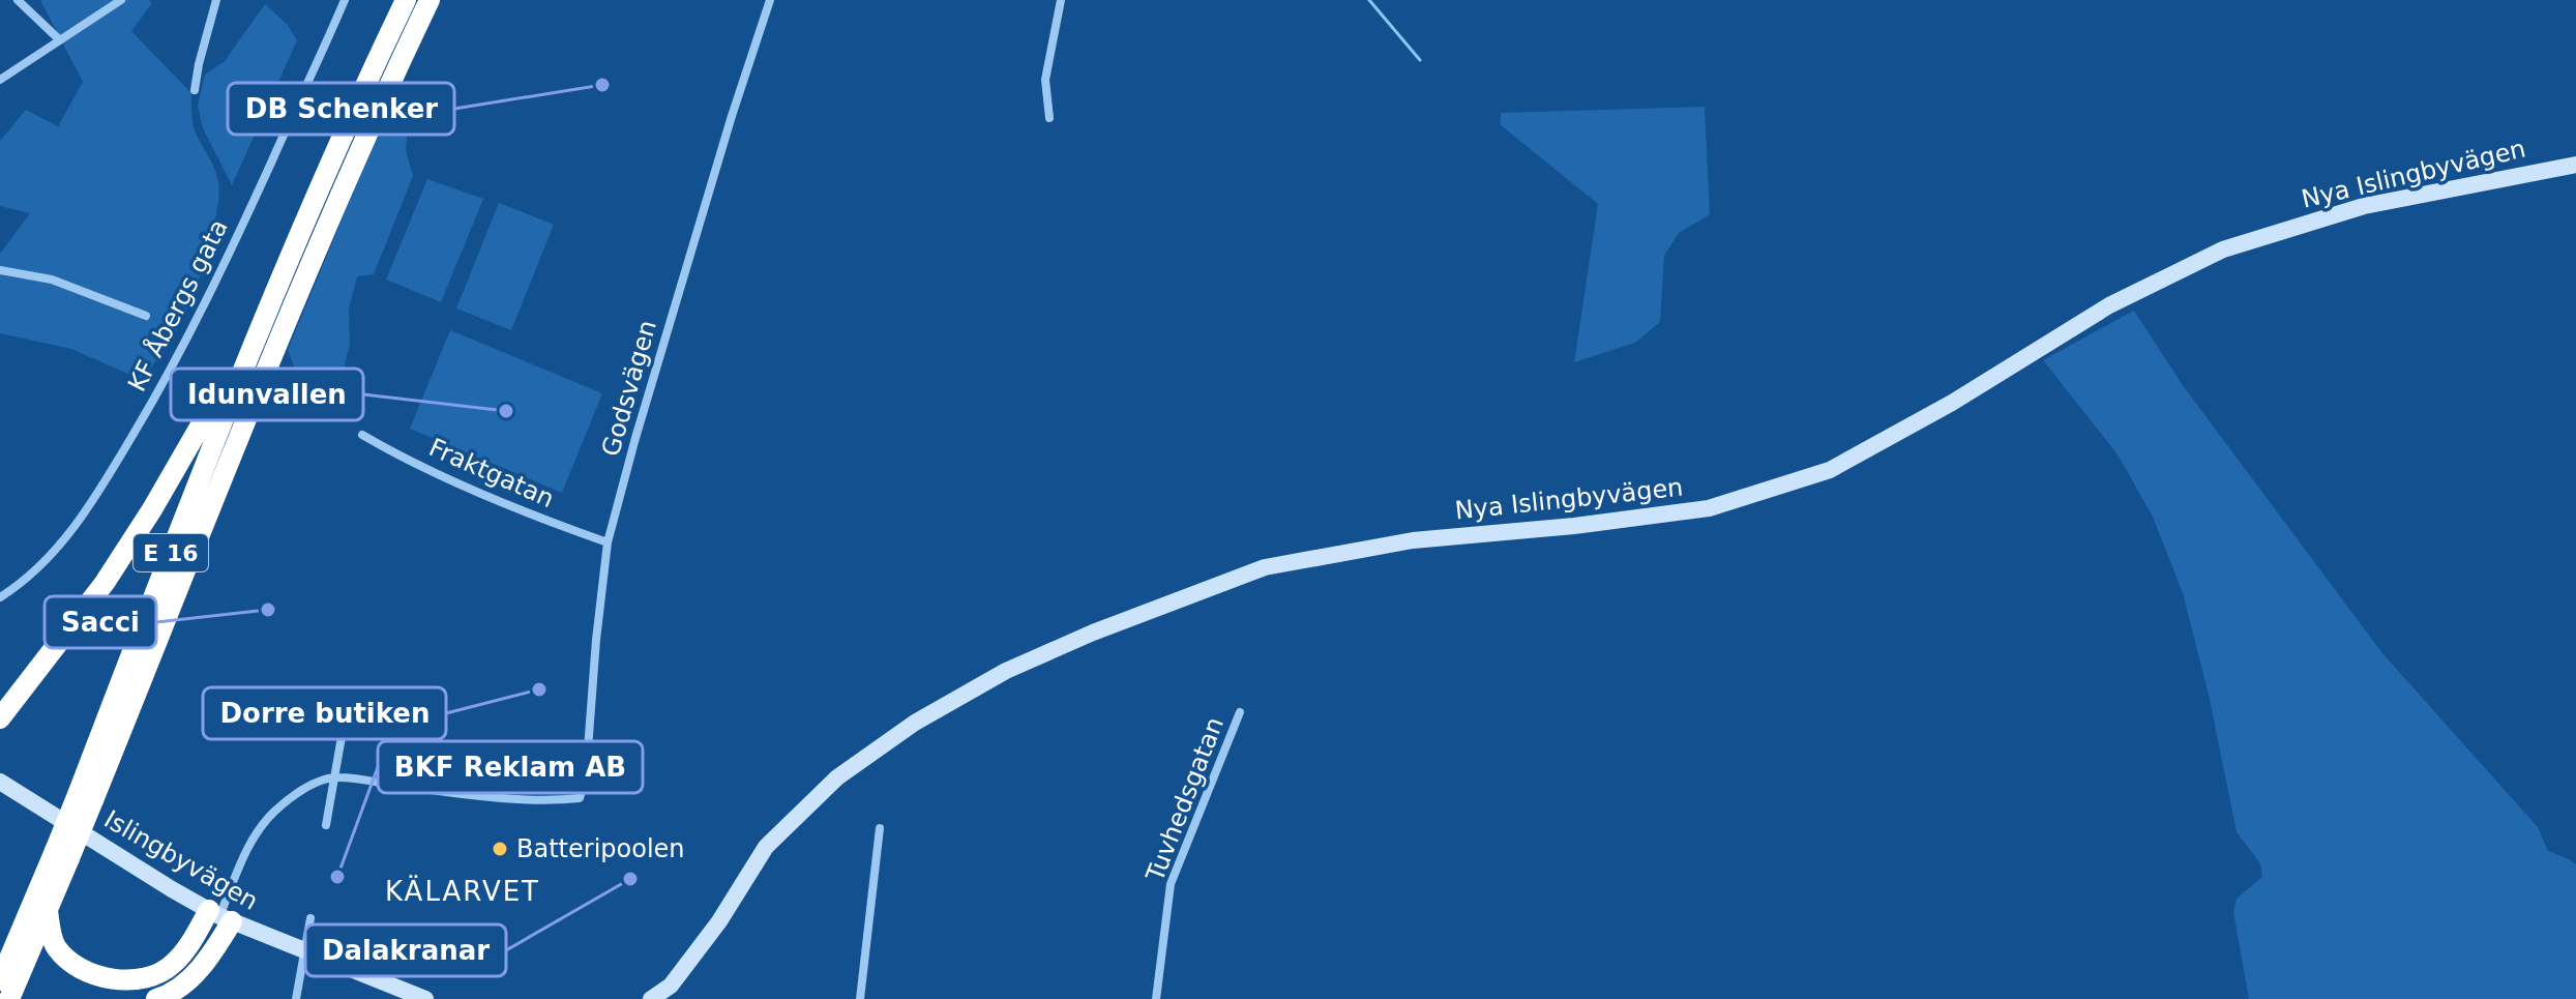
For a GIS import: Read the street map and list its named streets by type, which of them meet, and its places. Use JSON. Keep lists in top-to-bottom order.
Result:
{
  "streets": {
    "highway": ["E 16"],
    "street": [
      "Nya Islingbyvägen",
      "KF Åbergs gata",
      "Godsvägen",
      "Fraktgatan",
      "Tuvhedsgatan",
      "Islingbyvägen"
    ]
  },
  "crossings": [
    ["Godsvägen", "Fraktgatan"]
  ],
  "districts": ["KÄLARVET"],
  "places": [
    "DB Schenker",
    "Idunvallen",
    "Sacci",
    "Dorre butiken",
    "Batteripoolen",
    "BKF Reklam AB",
    "Dalakranar"
  ]
}
